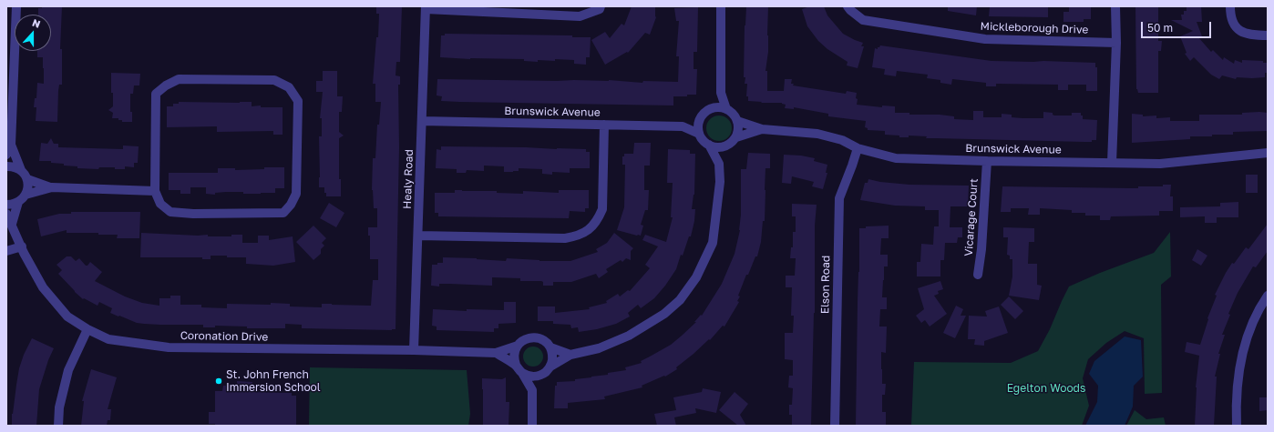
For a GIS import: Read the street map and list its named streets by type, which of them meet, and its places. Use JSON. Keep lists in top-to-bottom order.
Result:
{
  "streets": {
    "street": [
      "Mickleborough Drive",
      "Brunswick Avenue",
      "Healy Road",
      "Vicarage Court",
      "Elson Road",
      "Coronation Drive"
    ]
  },
  "crossings": [
    ["Brunswick Avenue", "Healy Road"],
    ["Brunswick Avenue", "Vicarage Court"],
    ["Brunswick Avenue", "Elson Road"],
    ["Healy Road", "Coronation Drive"]
  ],
  "parks": ["Egelton Woods"],
  "places": ["St. John French Immersion School"],
  "scale_bar": "50 m",
  "north": "top"
}
